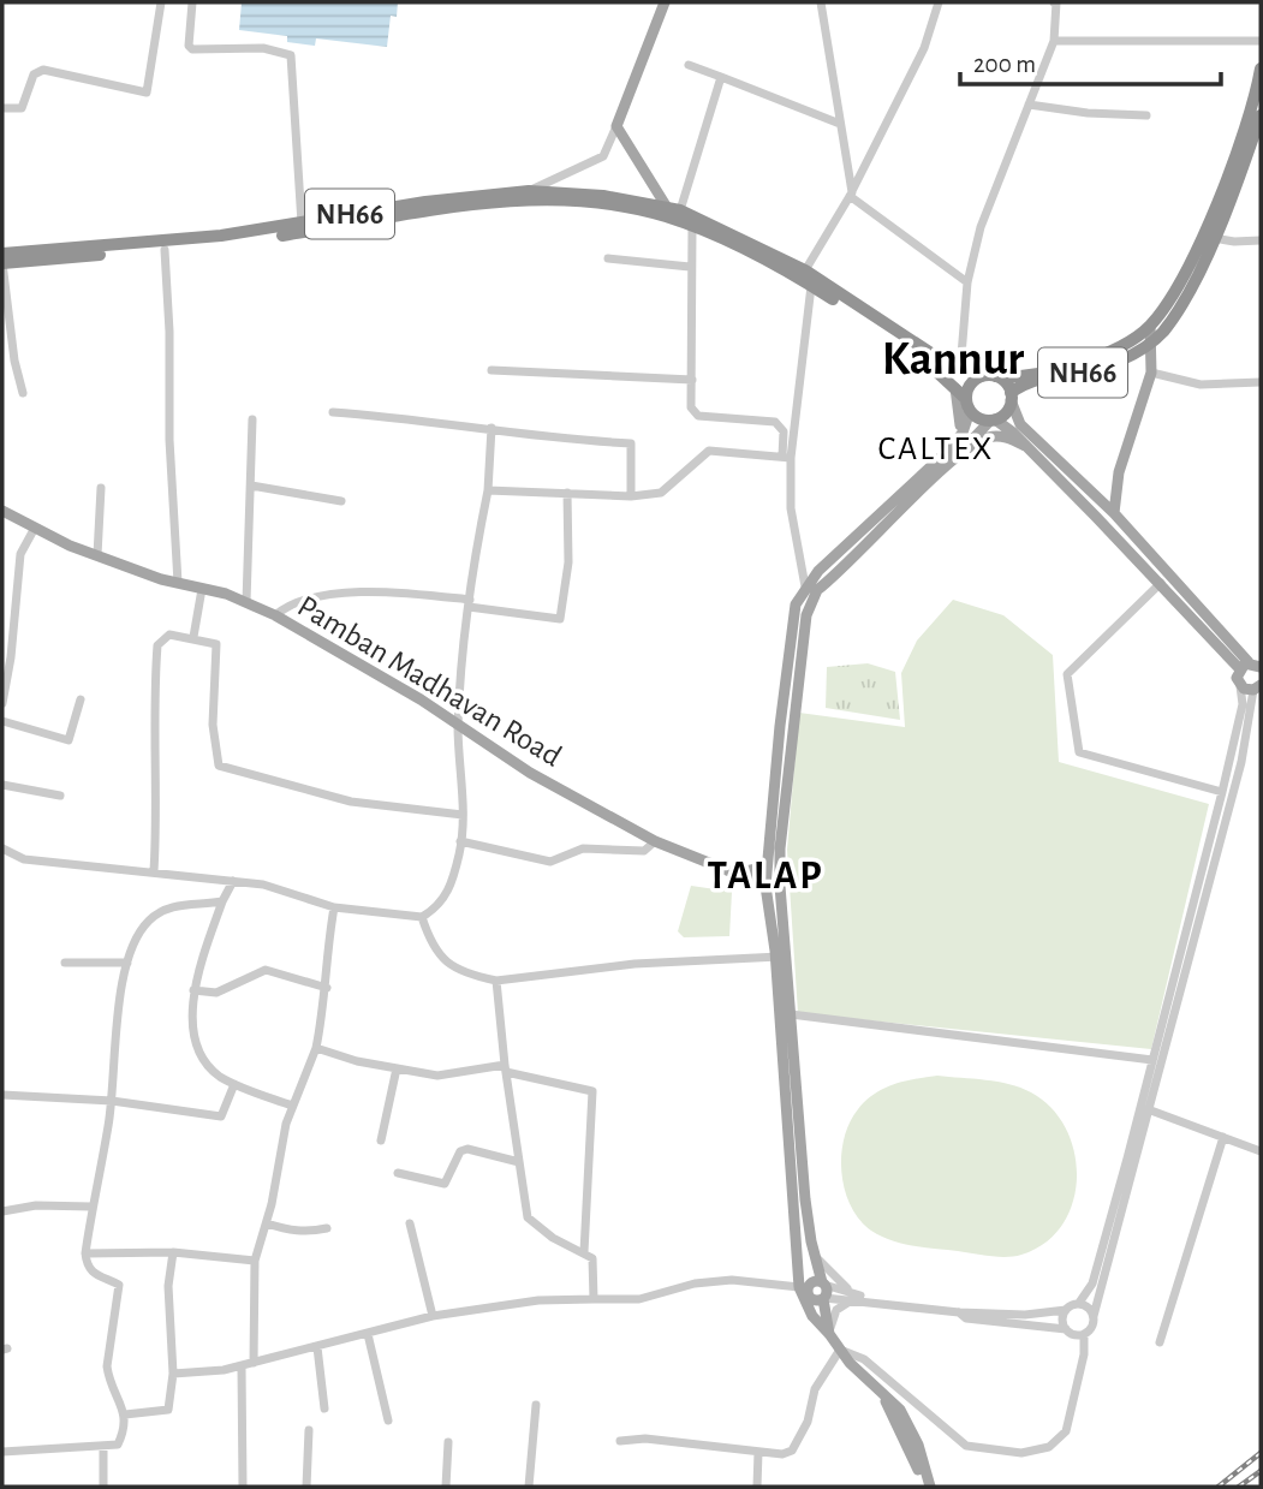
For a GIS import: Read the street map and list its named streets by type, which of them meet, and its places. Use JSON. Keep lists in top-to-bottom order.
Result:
{
  "streets": {
    "highway": ["NH66"],
    "main road": ["Pamban Madhavan Road"]
  },
  "districts": ["Kannur", "CALTEX", "TALAP"],
  "scale_bar": "200 m"
}
